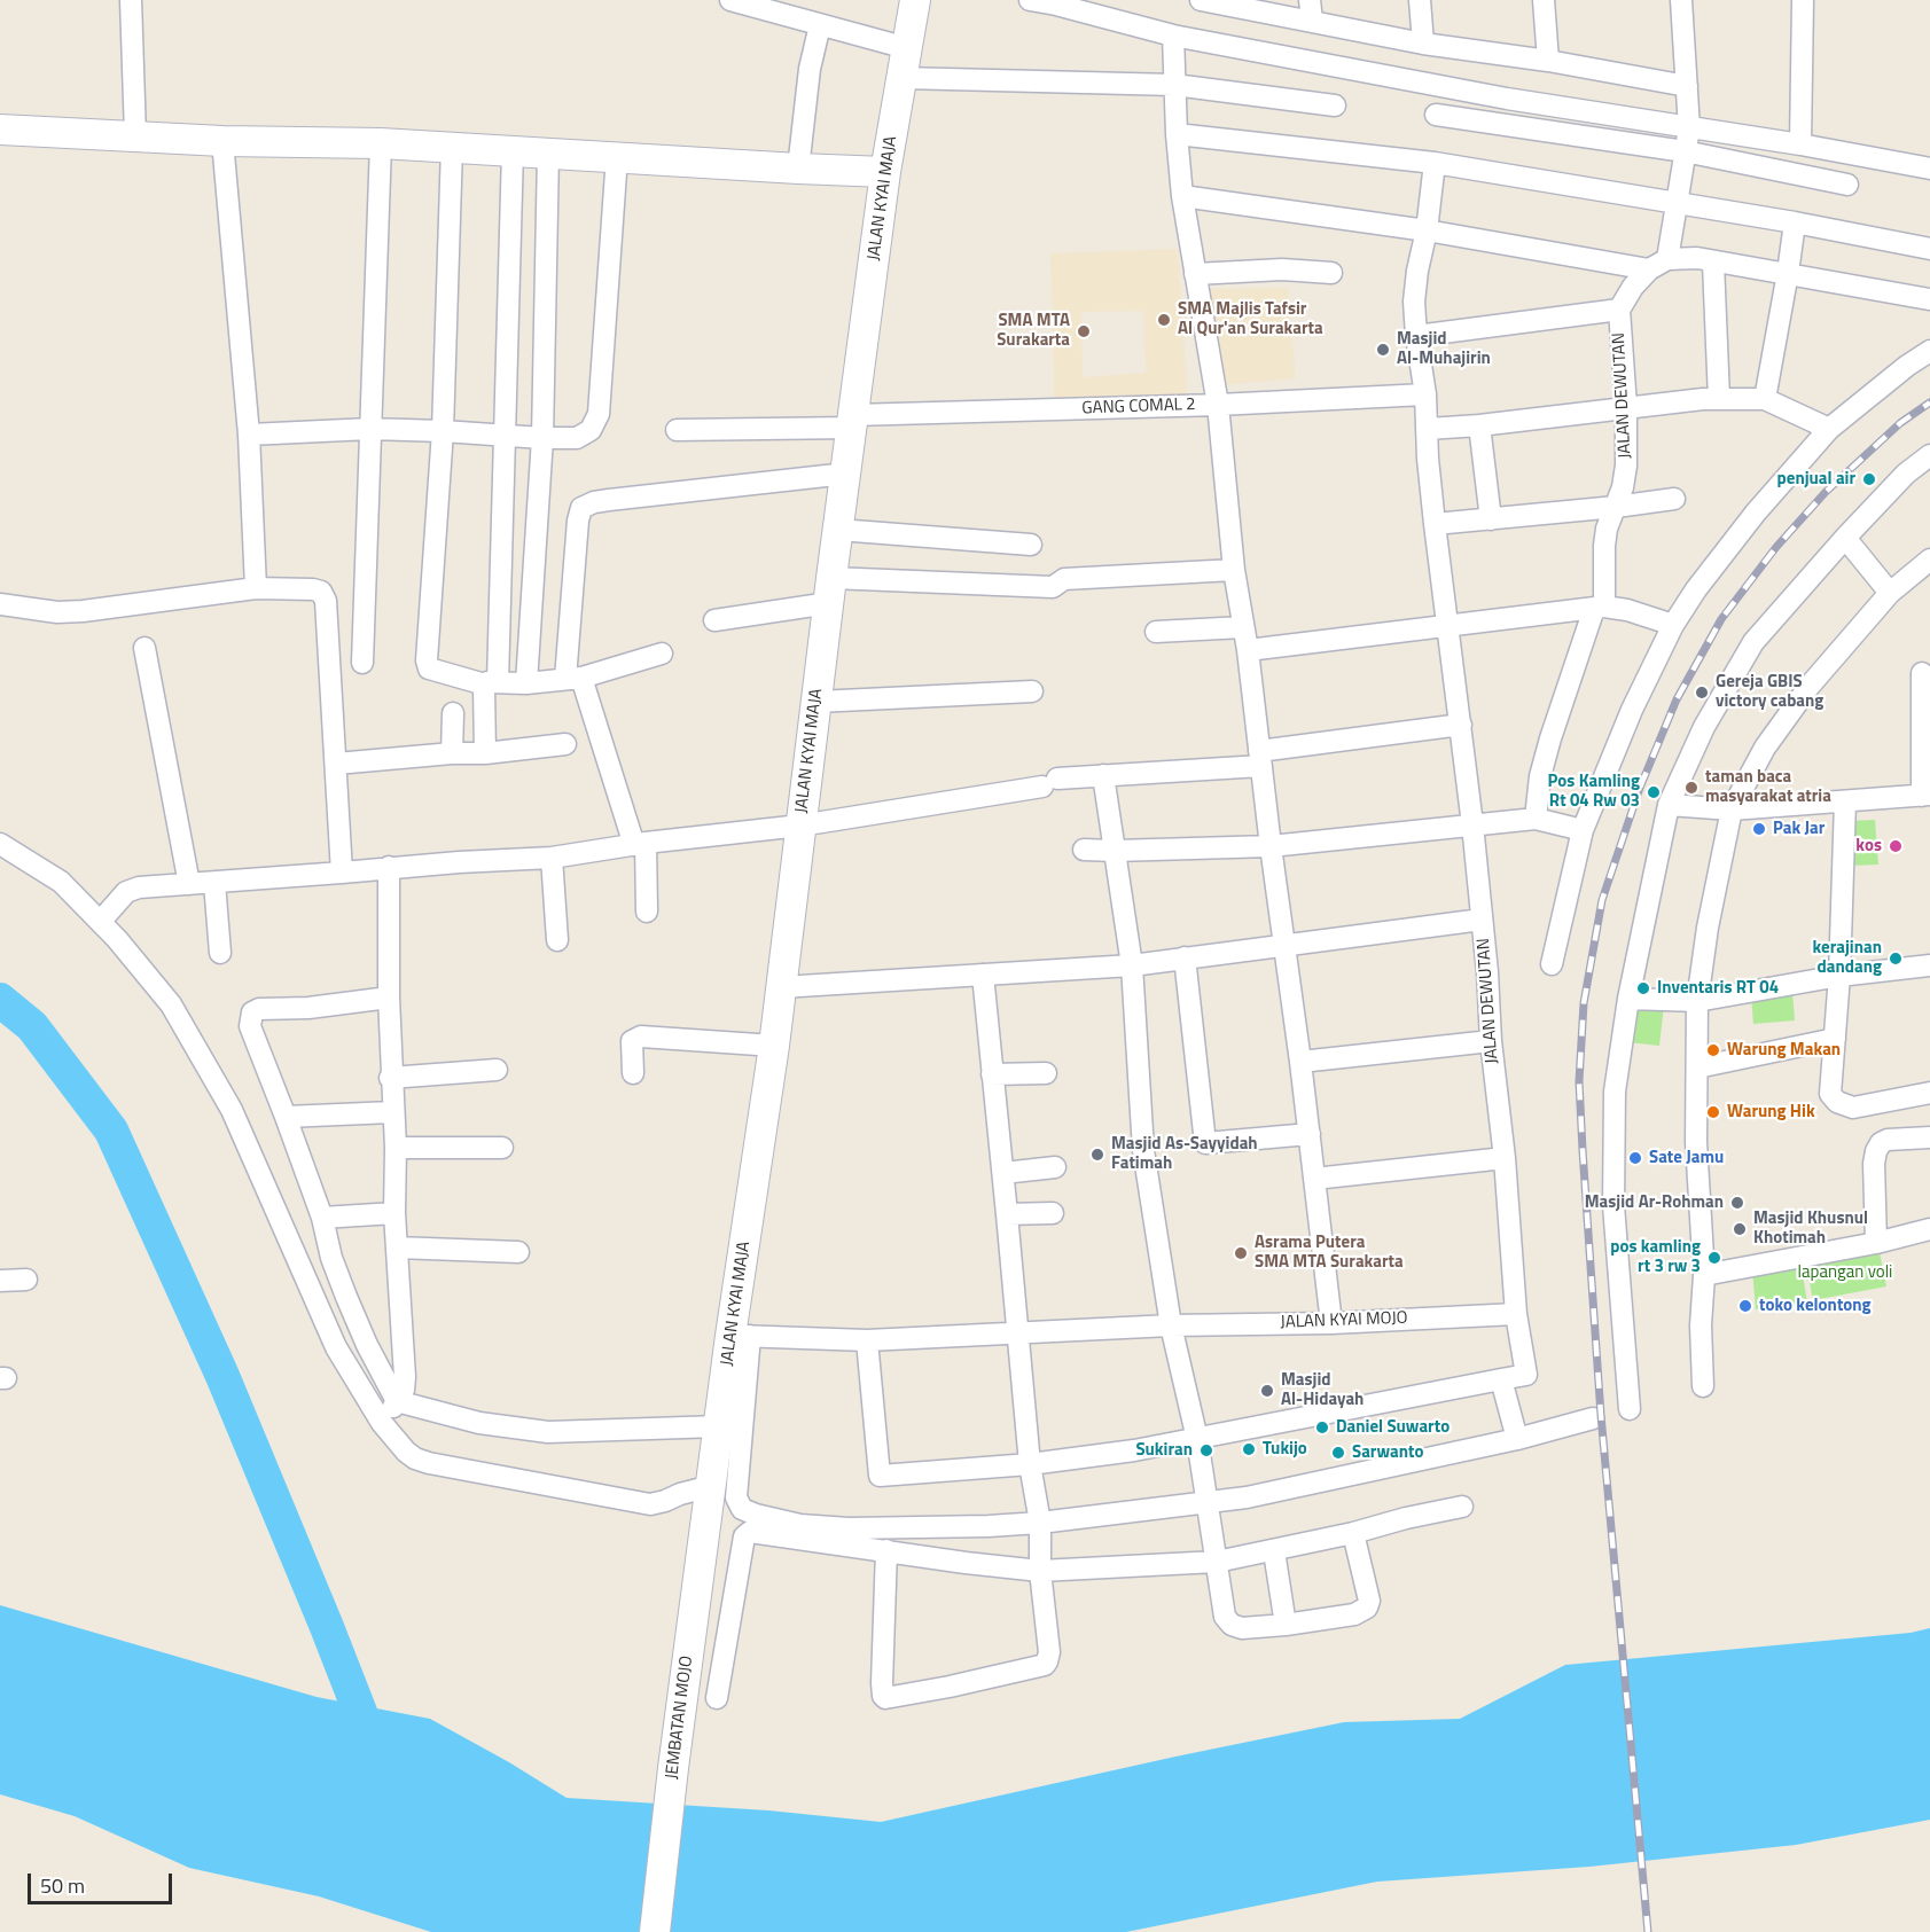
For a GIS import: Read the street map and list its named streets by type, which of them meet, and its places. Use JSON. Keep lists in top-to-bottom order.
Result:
{
  "streets": {
    "main road": ["JALAN KYAI MAJA", "JEMBATAN MOJO"],
    "street": ["JALAN DEWUTAN", "GANG COMAL 2", "JALAN KYAI MOJO"]
  },
  "crossings": [
    ["JALAN KYAI MAJA", "GANG COMAL 2"],
    ["JALAN KYAI MAJA", "JALAN KYAI MOJO"],
    ["JALAN KYAI MAJA", "JEMBATAN MOJO"],
    ["JALAN DEWUTAN", "GANG COMAL 2"],
    ["JALAN DEWUTAN", "JALAN KYAI MOJO"]
  ],
  "parks": ["lapangan voli"],
  "places": [
    "SMA Majlis Tafsir Al Qur'an Surakarta",
    "SMA MTA Surakarta",
    "Masjid Al-Muhajirin",
    "penjual air",
    "Gereja GBIS victory cabang",
    "taman baca masyarakat atria",
    "Pos Kamling Rt 04 Rw 03",
    "Pak Jar",
    "kos",
    "kerajinan dandang",
    "Inventaris RT 04",
    "Warung Makan",
    "Warung Hik",
    "Masjid As-Sayyidah Fatimah",
    "Sate Jamu",
    "Masjid Ar-Rohman",
    "Masjid Khusnul Khotimah",
    "Asrama Putera SMA MTA Surakarta",
    "pos kamling rt 3 rw 3",
    "toko kelontong",
    "Masjid Al-Hidayah",
    "Daniel Suwarto",
    "Tukijo",
    "Sukiran",
    "Sarwanto"
  ],
  "scale_bar": "50 m"
}
